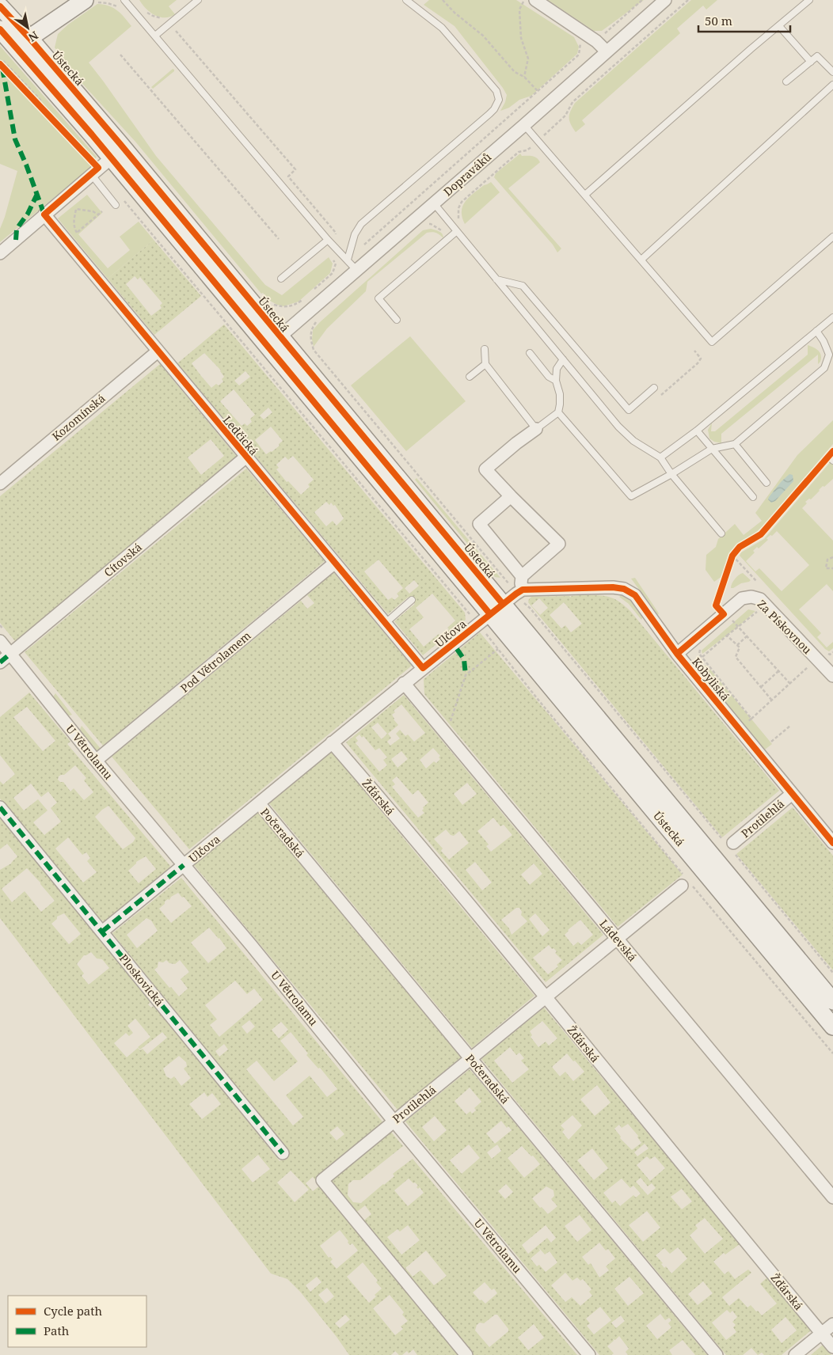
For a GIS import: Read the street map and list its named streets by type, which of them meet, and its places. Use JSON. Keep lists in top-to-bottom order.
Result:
{
  "streets": {
    "main road": ["Ústecká"],
    "street": [
      "Dopraváků",
      "Kozomínská",
      "Ledčická",
      "Cítovská",
      "Za Pískovnou",
      "Ulčova",
      "Pod Větrolamem",
      "Kobyliská",
      "U Větrolamu",
      "Žďárská",
      "Protilehlá",
      "Počeradská",
      "Ládevská",
      "Ploskovická"
    ]
  },
  "crossings": [
    ["Ústecká", "Dopraváků"],
    ["Ústecká", "Ulčova"],
    ["Kozomínská", "Ledčická"],
    ["Ledčická", "Cítovská"],
    ["Ledčická", "Ulčova"],
    ["Ledčická", "Pod Větrolamem"],
    ["Cítovská", "U Větrolamu"],
    ["Za Pískovnou", "Kobyliská"],
    ["Ulčova", "U Větrolamu"],
    ["Ulčova", "Žďárská"],
    ["Ulčova", "Počeradská"],
    ["Ulčova", "Ládevská"],
    ["Ulčova", "Ploskovická"],
    ["Pod Větrolamem", "U Větrolamu"],
    ["Kobyliská", "Protilehlá"],
    ["U Větrolamu", "Protilehlá"],
    ["Žďárská", "Protilehlá"],
    ["Protilehlá", "Počeradská"],
    ["Protilehlá", "Ládevská"]
  ],
  "legend": ["Cycle path", "Path"],
  "scale_bar": "50 m",
  "north": "bottom right"
}
